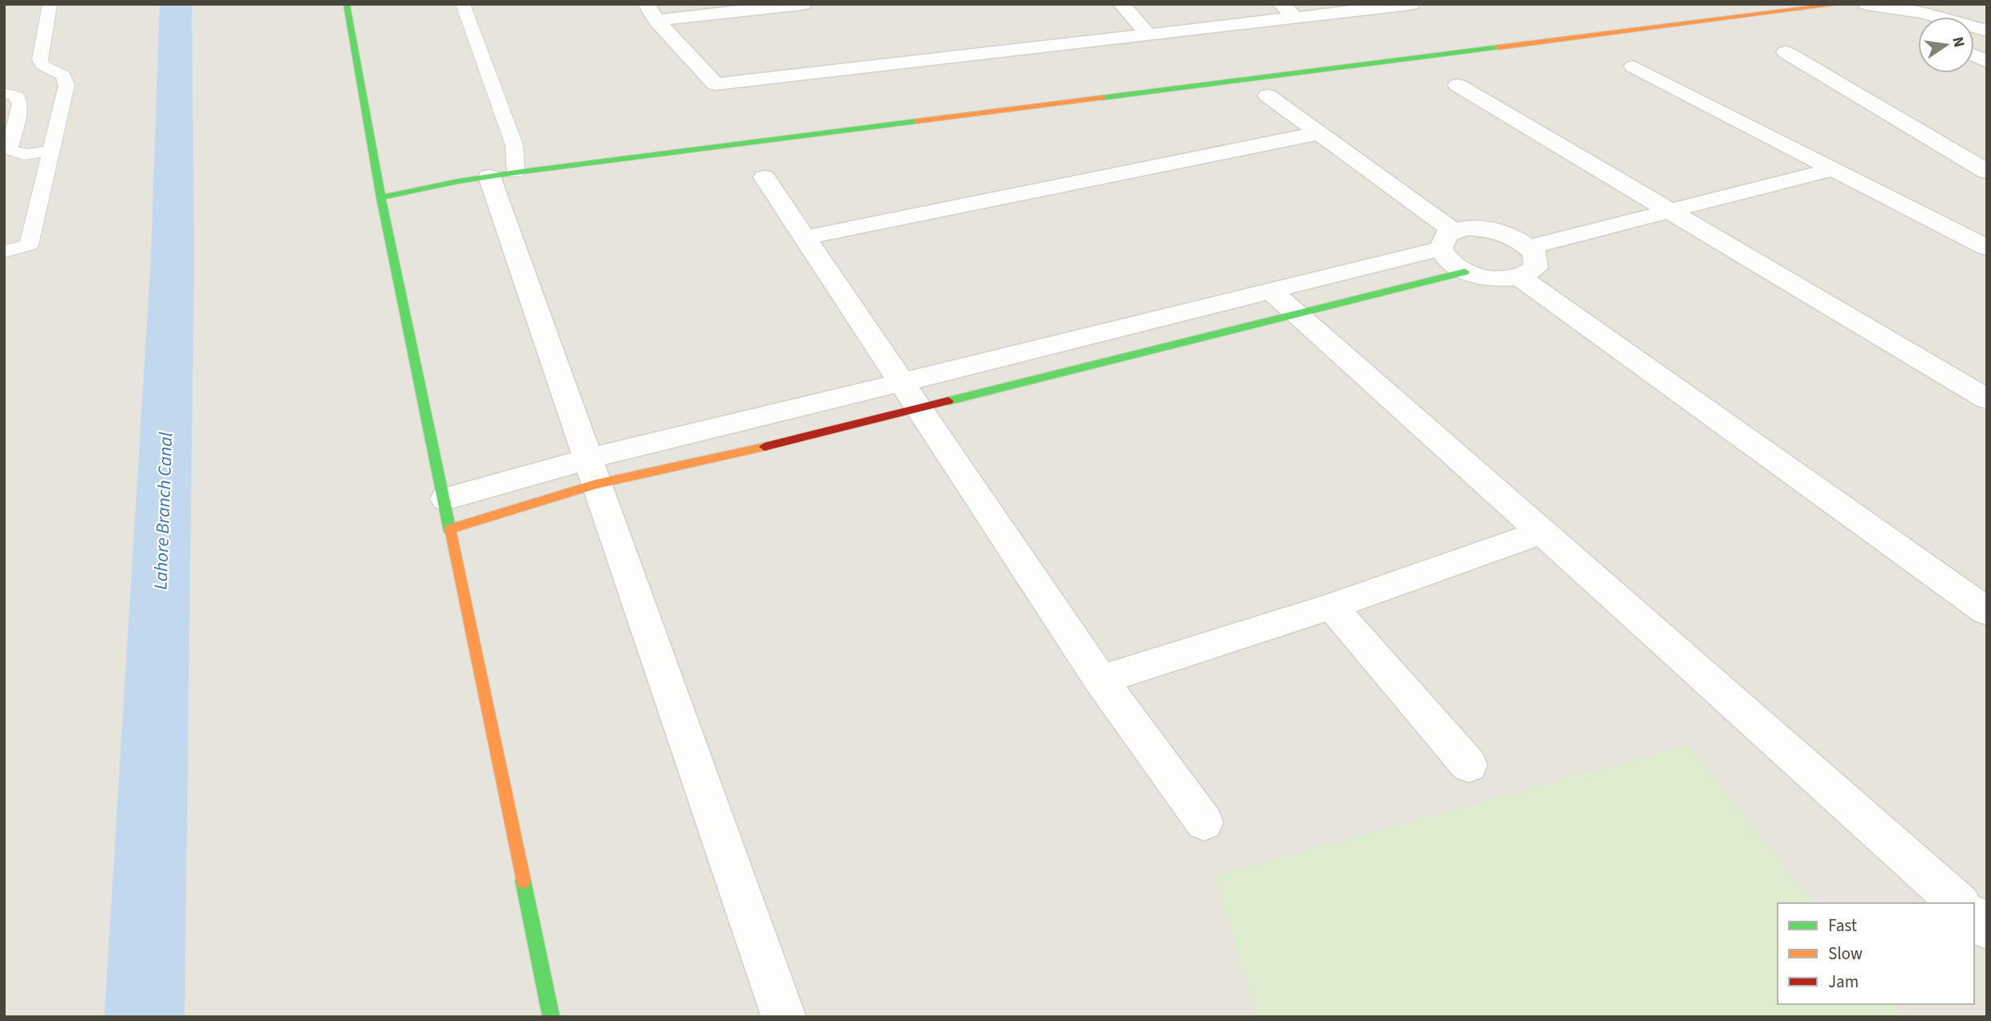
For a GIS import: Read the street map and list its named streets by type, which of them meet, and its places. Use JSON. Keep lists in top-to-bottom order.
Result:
{
  "water": ["Lahore Branch Canal"],
  "legend": ["Fast", "Slow", "Jam"],
  "north": "right"
}
